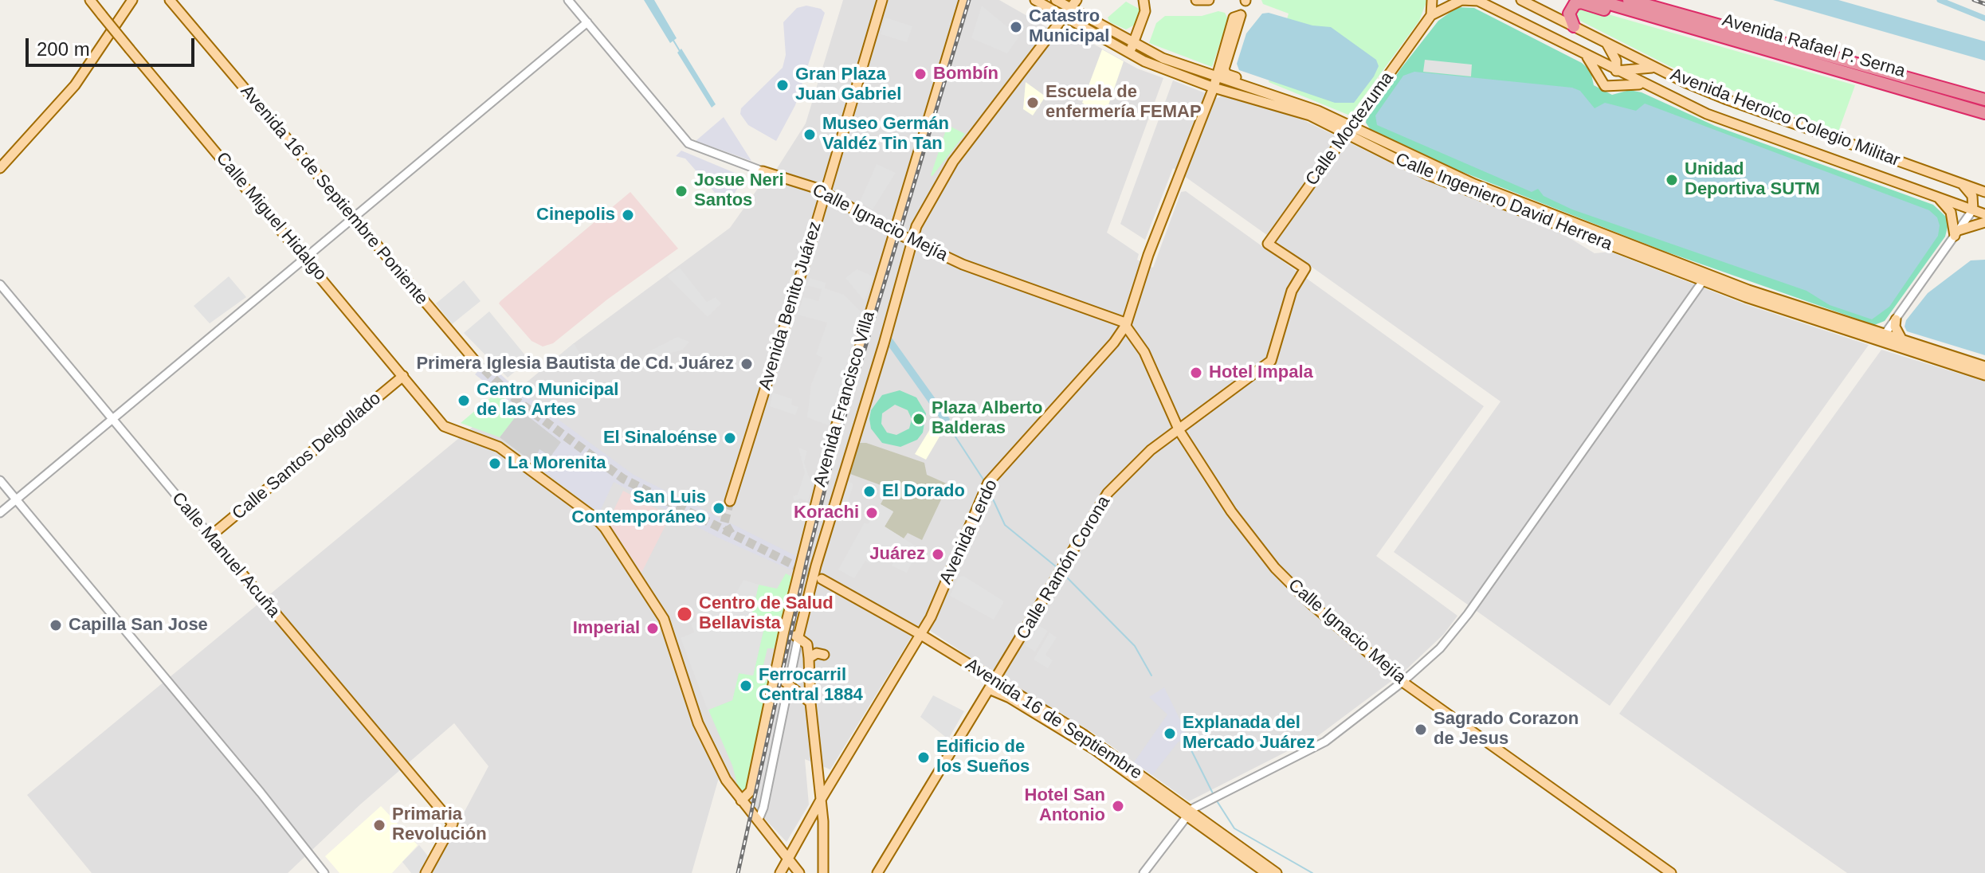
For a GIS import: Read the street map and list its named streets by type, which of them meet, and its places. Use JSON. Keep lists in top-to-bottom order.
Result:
{
  "streets": {
    "highway": ["Avenida Rafael P. Serna"],
    "main road": [
      "Avenida Heroico Colegio Militar",
      "Calle Moctezuma",
      "Avenida 16 de Septiembre Poniente",
      "Calle Ingeniero David Herrera",
      "Calle Miguel Hidalgo",
      "Calle Ignacio Mejía",
      "Avenida Benito Juárez",
      "Avenida Francisco Villa",
      "Calle Santos Delgollado",
      "Avenida Lerdo",
      "Calle Manuel Acuña",
      "Calle Ramón Corona",
      "Avenida 16 de Septiembre"
    ]
  },
  "crossings": [
    ["Avenida Heroico Colegio Militar", "Calle Moctezuma"],
    ["Calle Moctezuma", "Calle Ingeniero David Herrera"],
    ["Calle Moctezuma", "Calle Ramón Corona"],
    ["Calle Ingeniero David Herrera", "Avenida Francisco Villa"],
    ["Calle Ingeniero David Herrera", "Avenida Lerdo"],
    ["Calle Miguel Hidalgo", "Avenida Francisco Villa"],
    ["Calle Miguel Hidalgo", "Calle Santos Delgollado"],
    ["Calle Ignacio Mejía", "Avenida Benito Juárez"],
    ["Calle Ignacio Mejía", "Avenida Francisco Villa"],
    ["Calle Ignacio Mejía", "Avenida Lerdo"],
    ["Calle Ignacio Mejía", "Calle Ramón Corona"],
    ["Calle Santos Delgollado", "Calle Manuel Acuña"],
    ["Avenida Lerdo", "Avenida 16 de Septiembre"],
    ["Calle Ramón Corona", "Avenida 16 de Septiembre"]
  ],
  "places": [
    "Catastro Municipal",
    "Bombín",
    "Gran Plaza Juan Gabriel",
    "Escuela de enfermería FEMAP",
    "Museo Germán Valdéz Tin Tan",
    "Unidad Deportiva SUTM",
    "Josue Neri Santos",
    "Cinepolis",
    "Primera Iglesia Bautista de Cd. Juárez",
    "Hotel Impala",
    "Centro Municipal de las Artes",
    "Plaza Alberto Balderas",
    "El Sinaloénse",
    "La Morenita",
    "El Dorado",
    "San Luis Contemporáneo",
    "Korachi",
    "Juárez",
    "Centro de Salud Bellavista",
    "Capilla San Jose",
    "Imperial",
    "Ferrocarril Central 1884",
    "Sagrado Corazon de Jesus",
    "Explanada del Mercado Juárez",
    "Edificio de los Sueños",
    "Hotel San Antonio",
    "Primaria Revolución"
  ],
  "scale_bar": "200 m"
}
